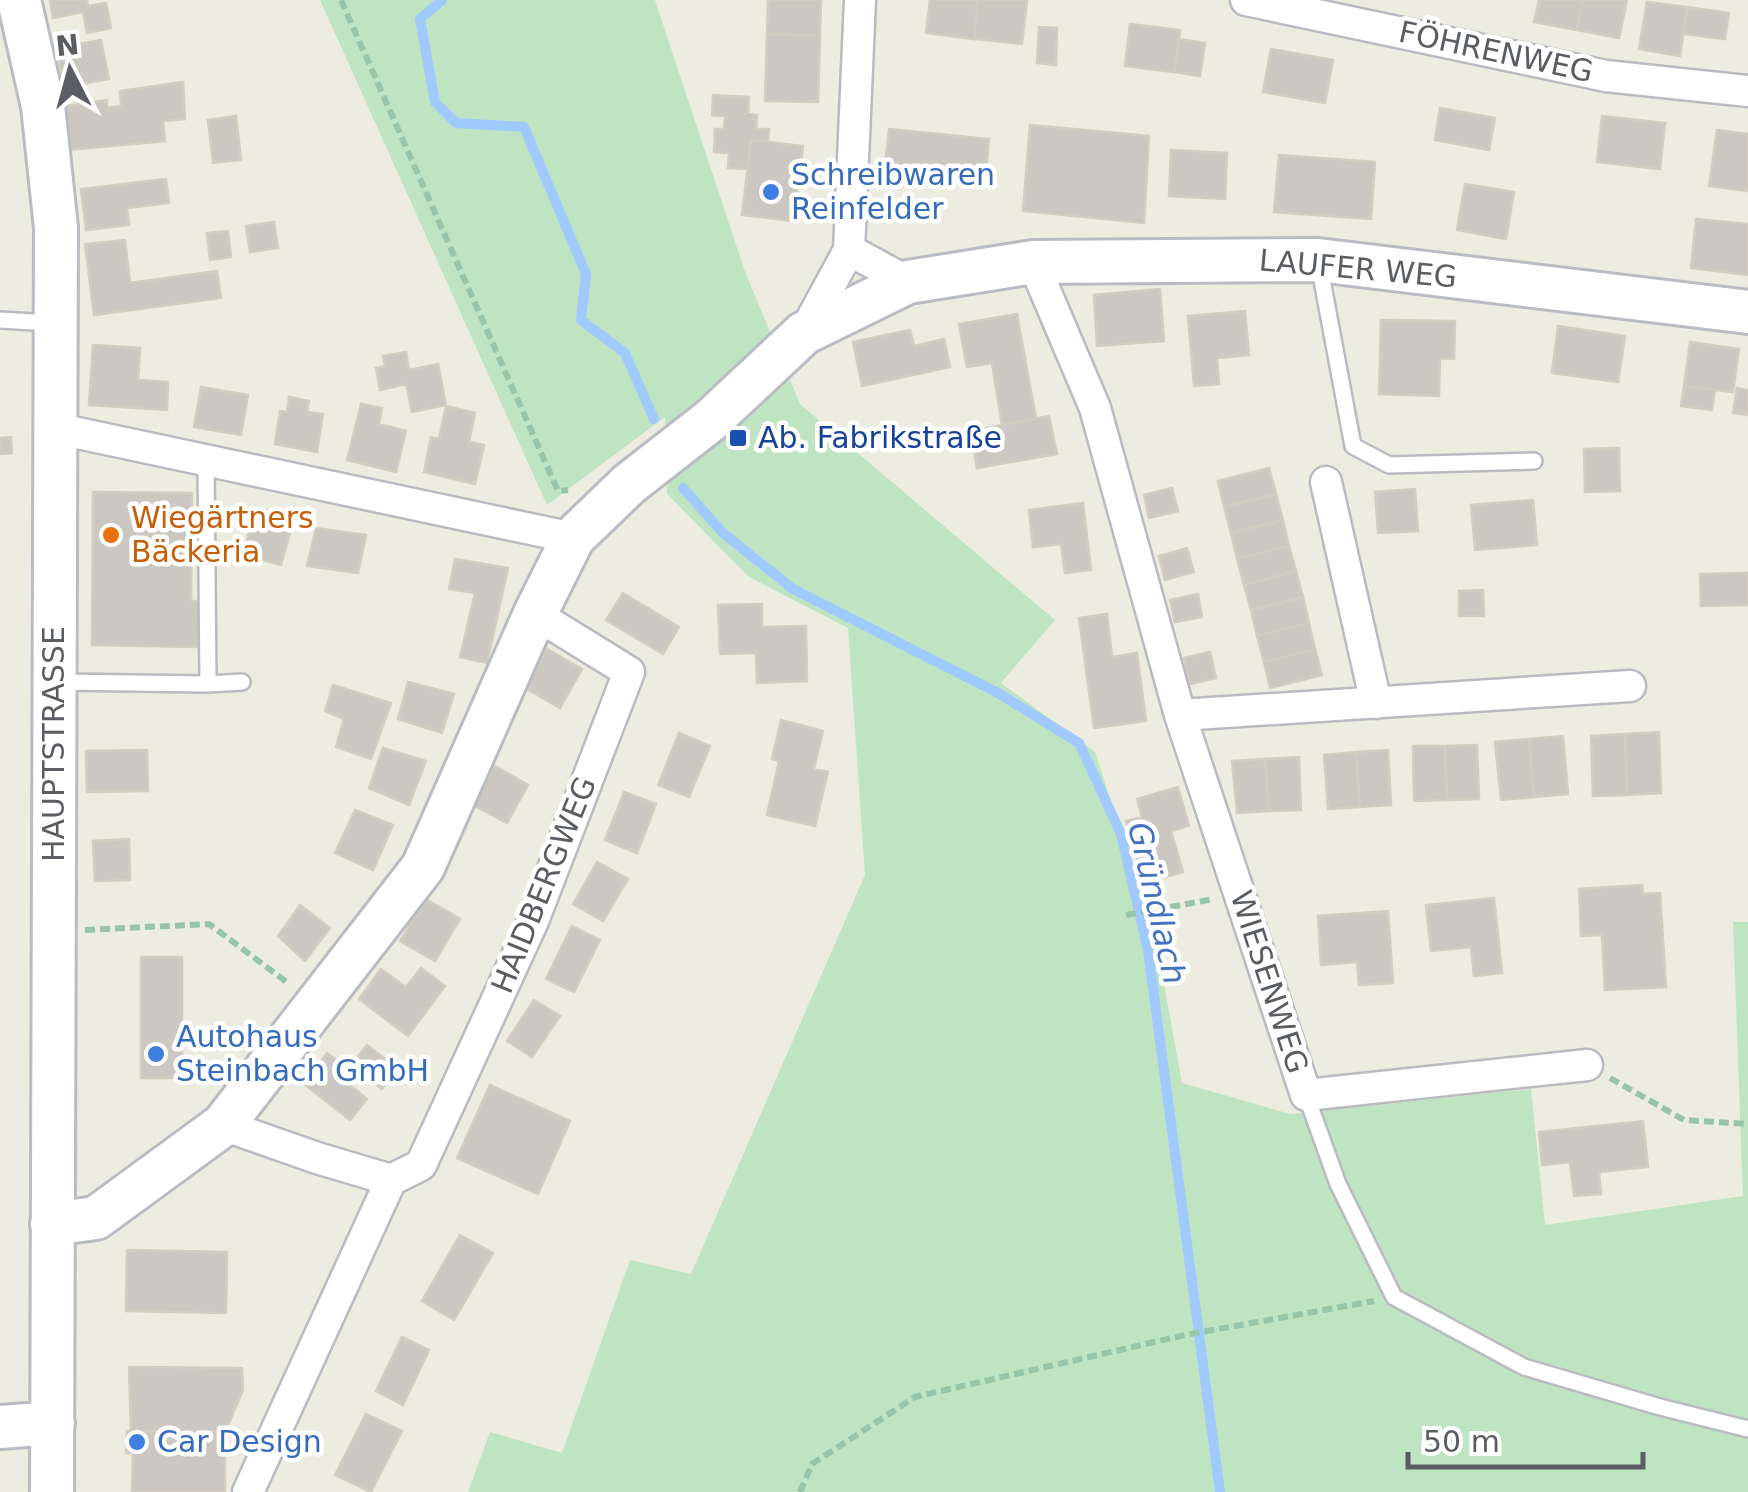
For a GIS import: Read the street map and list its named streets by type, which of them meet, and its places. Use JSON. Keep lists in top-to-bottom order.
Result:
{
  "streets": {
    "street": [
      "FÖHRENWEG",
      "LAUFER WEG",
      "HAUPTSTRASSE",
      "HAIDBERGWEG",
      "WIESENWEG"
    ]
  },
  "crossings": [
    ["LAUFER WEG", "HAUPTSTRASSE"],
    ["LAUFER WEG", "HAIDBERGWEG"],
    ["LAUFER WEG", "WIESENWEG"]
  ],
  "water": ["Gründlach"],
  "places": {
    "other": [
      "Schreibwaren Reinfelder",
      "Wiegärtners Bäckeria",
      "Autohaus Steinbach GmbH",
      "Car Design"
    ],
    "transit": ["Ab. Fabrikstraße"]
  },
  "scale_bar": "50 m",
  "north": "top"
}
